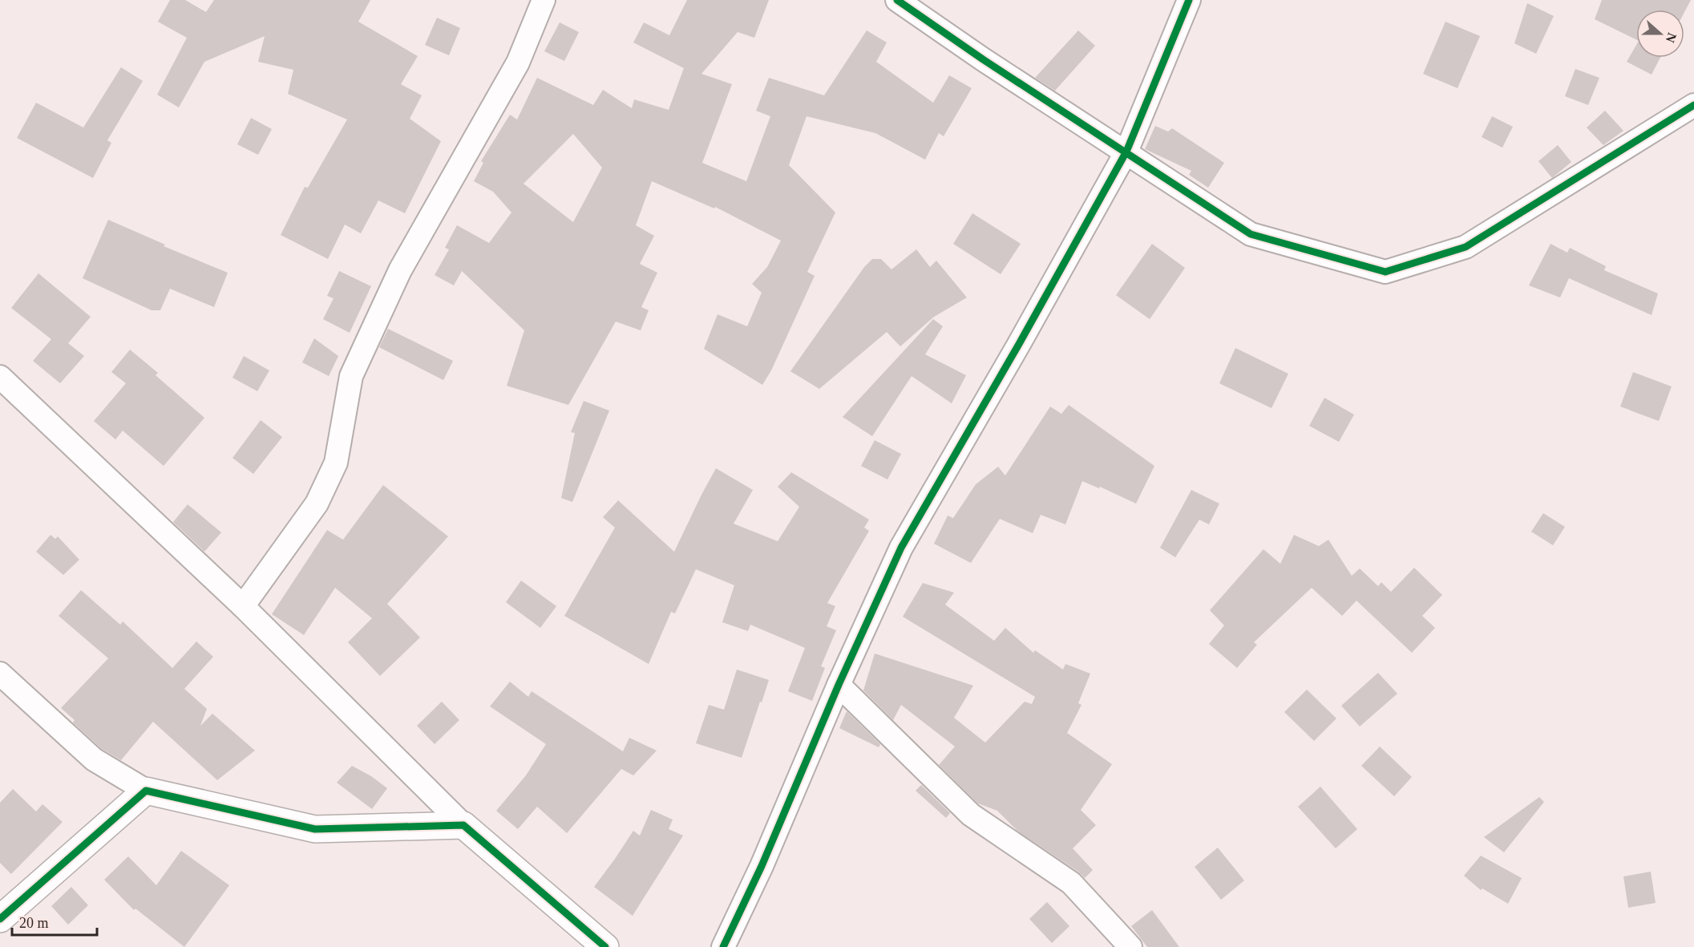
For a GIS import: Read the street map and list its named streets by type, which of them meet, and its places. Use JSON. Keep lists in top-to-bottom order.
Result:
{
  "scale_bar": "20 m",
  "north": "right"
}
